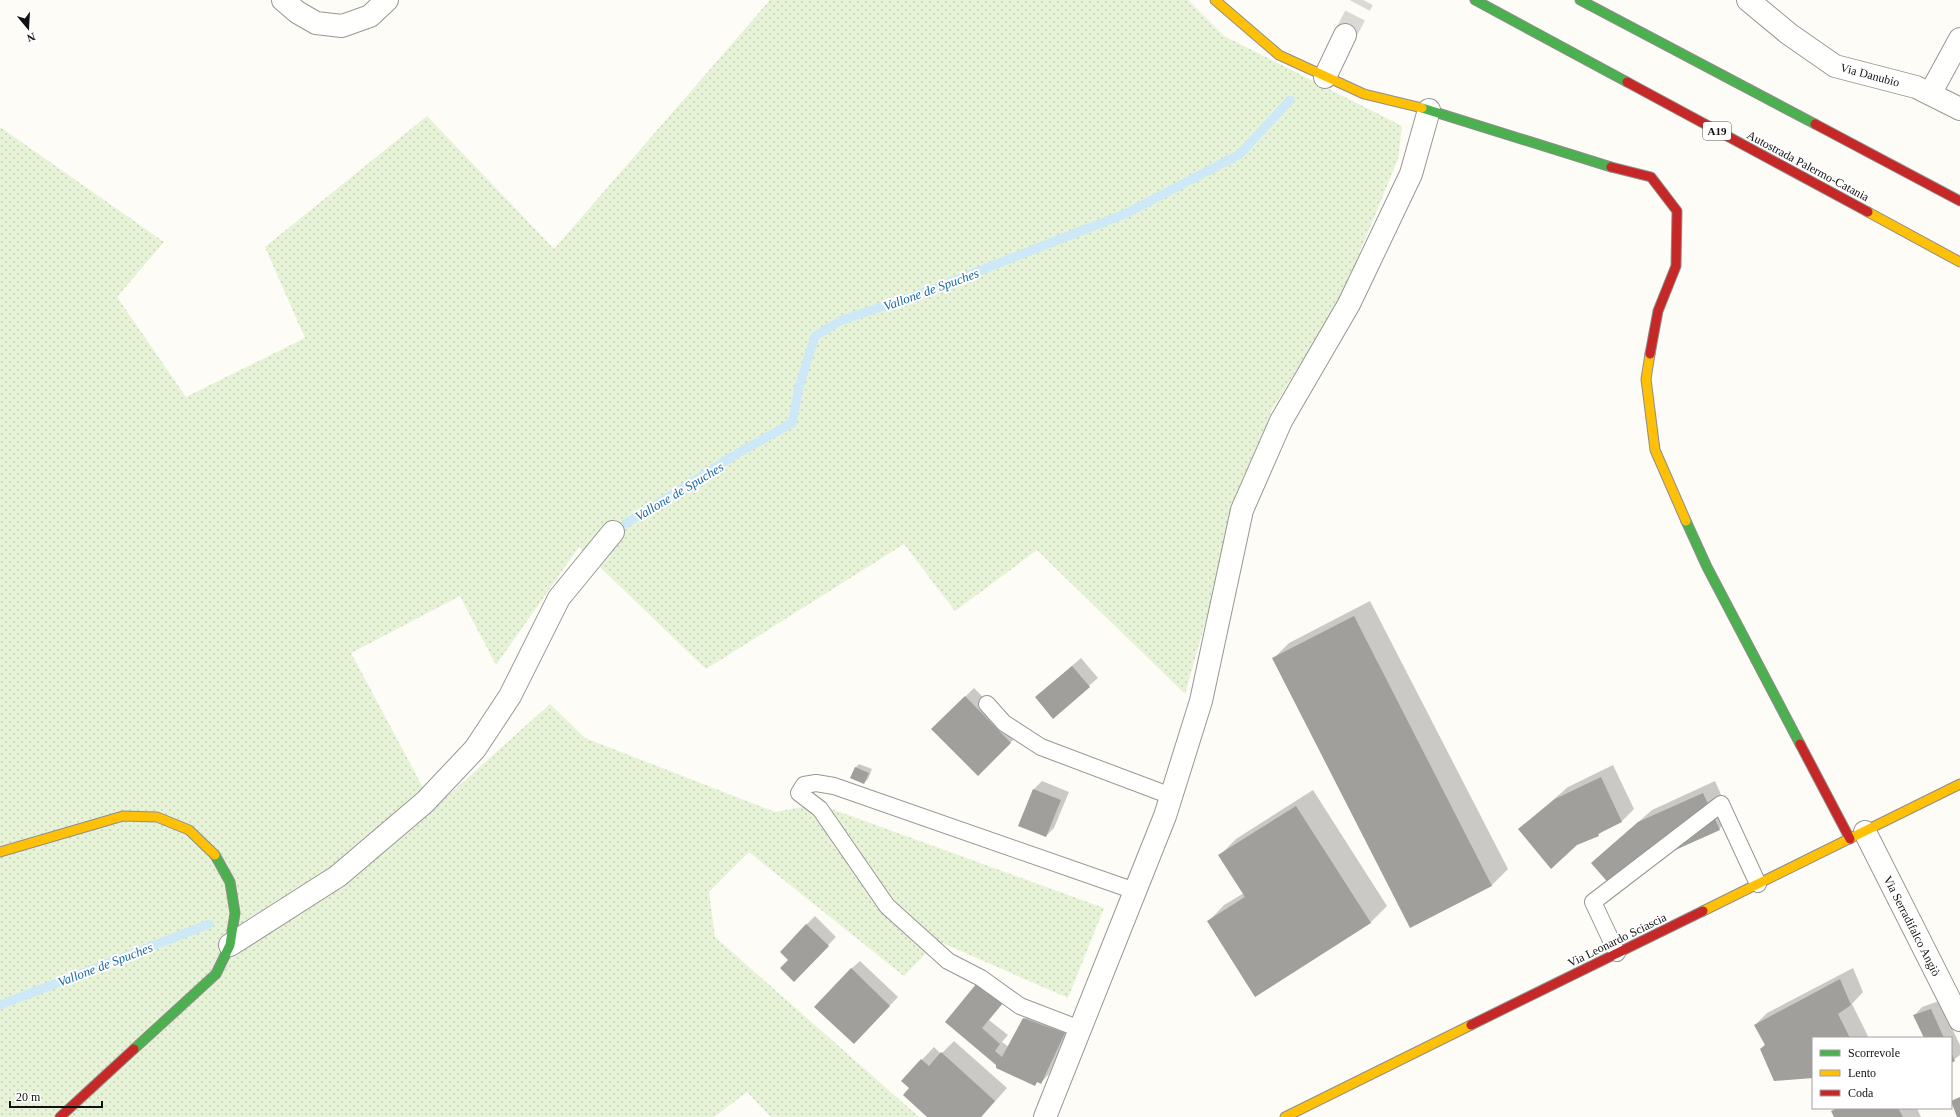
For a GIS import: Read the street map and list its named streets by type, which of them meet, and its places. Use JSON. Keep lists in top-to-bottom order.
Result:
{
  "streets": {
    "main road": ["A19", "Autostrada Palermo-Catania", "Via Leonardo Sciascia"],
    "street": ["Via Danubio", "Via Serradifalco Angiò"]
  },
  "crossings": [
    ["Via Serradifalco Angiò", "Via Leonardo Sciascia"]
  ],
  "water": ["Vallone de Spuches"],
  "legend": ["Scorrevole", "Lento", "Coda"],
  "scale_bar": "20 m",
  "north": "bottom"
}
